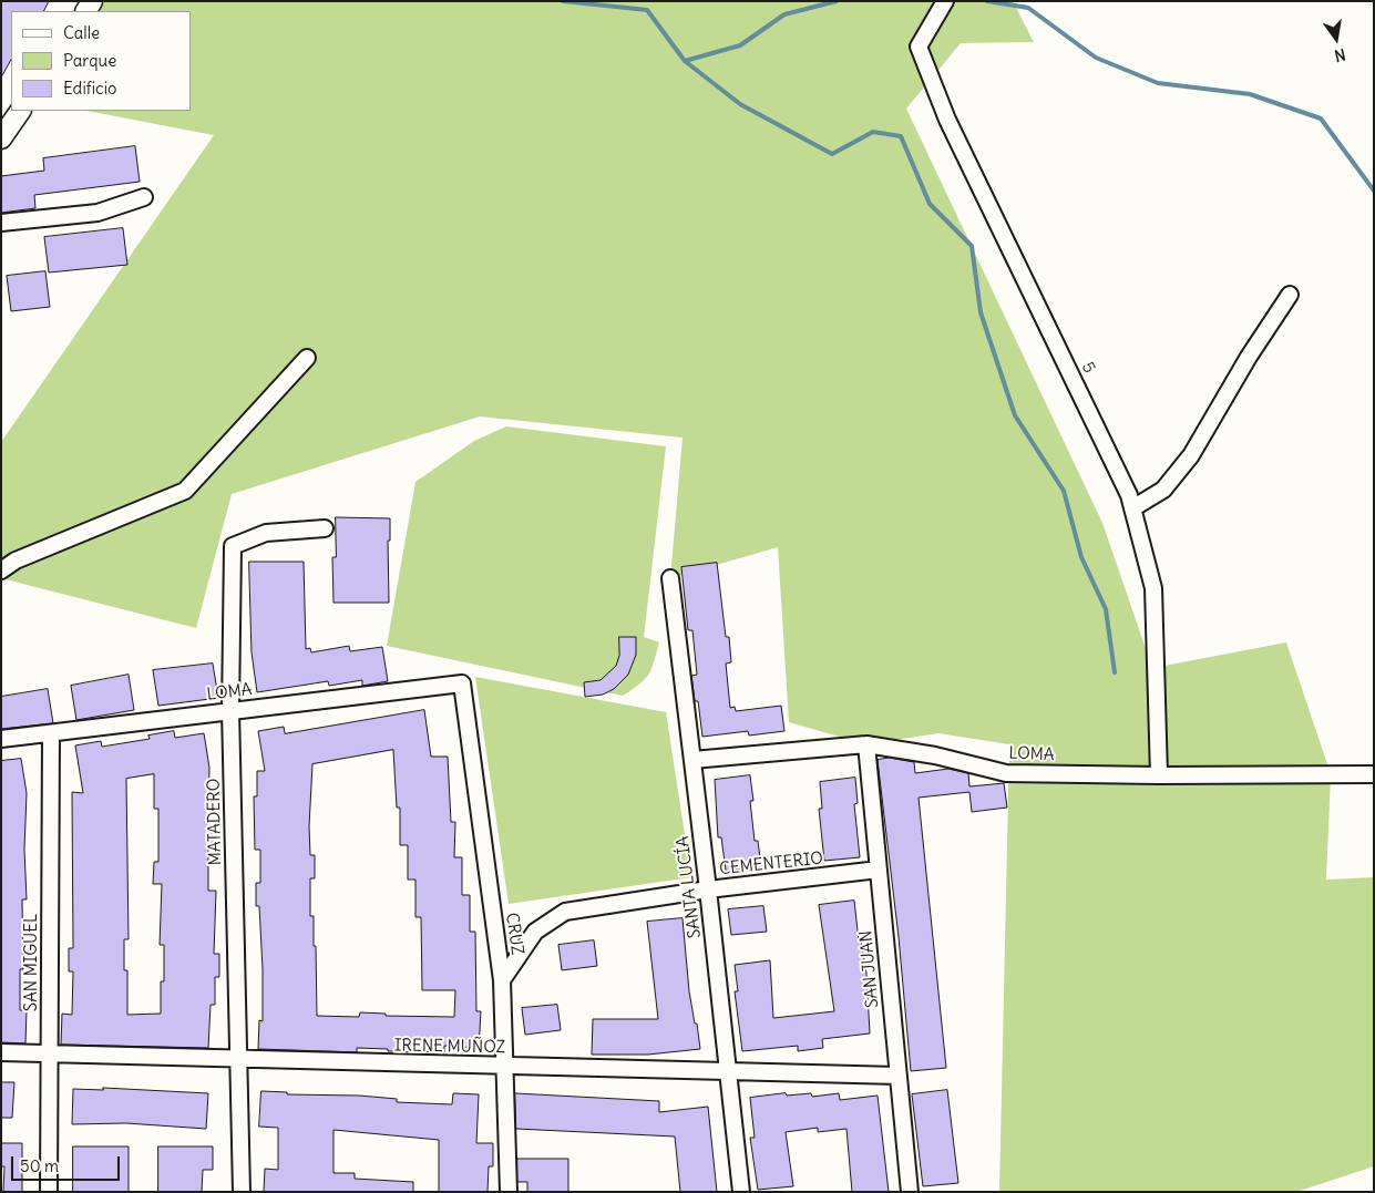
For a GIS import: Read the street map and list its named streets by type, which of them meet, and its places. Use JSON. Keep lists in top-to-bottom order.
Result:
{
  "streets": {
    "street": [
      "5",
      "LOMA",
      "MATADERO",
      "CEMENTERIO",
      "SANTA LUCÍA",
      "CRUZ",
      "SAN MIGUEL",
      "SAN JUAN",
      "IRENE MUÑOZ"
    ]
  },
  "crossings": [
    ["5", "LOMA"],
    ["LOMA", "MATADERO"],
    ["LOMA", "SANTA LUCÍA"],
    ["LOMA", "CRUZ"],
    ["LOMA", "SAN MIGUEL"],
    ["LOMA", "SAN JUAN"],
    ["MATADERO", "IRENE MUÑOZ"],
    ["CEMENTERIO", "SANTA LUCÍA"],
    ["CEMENTERIO", "CRUZ"],
    ["CEMENTERIO", "SAN JUAN"],
    ["SANTA LUCÍA", "IRENE MUÑOZ"],
    ["CRUZ", "IRENE MUÑOZ"],
    ["SAN MIGUEL", "IRENE MUÑOZ"],
    ["SAN JUAN", "IRENE MUÑOZ"]
  ],
  "legend": ["Calle", "Parque", "Edificio"],
  "scale_bar": "50 m",
  "north": "bottom"
}
